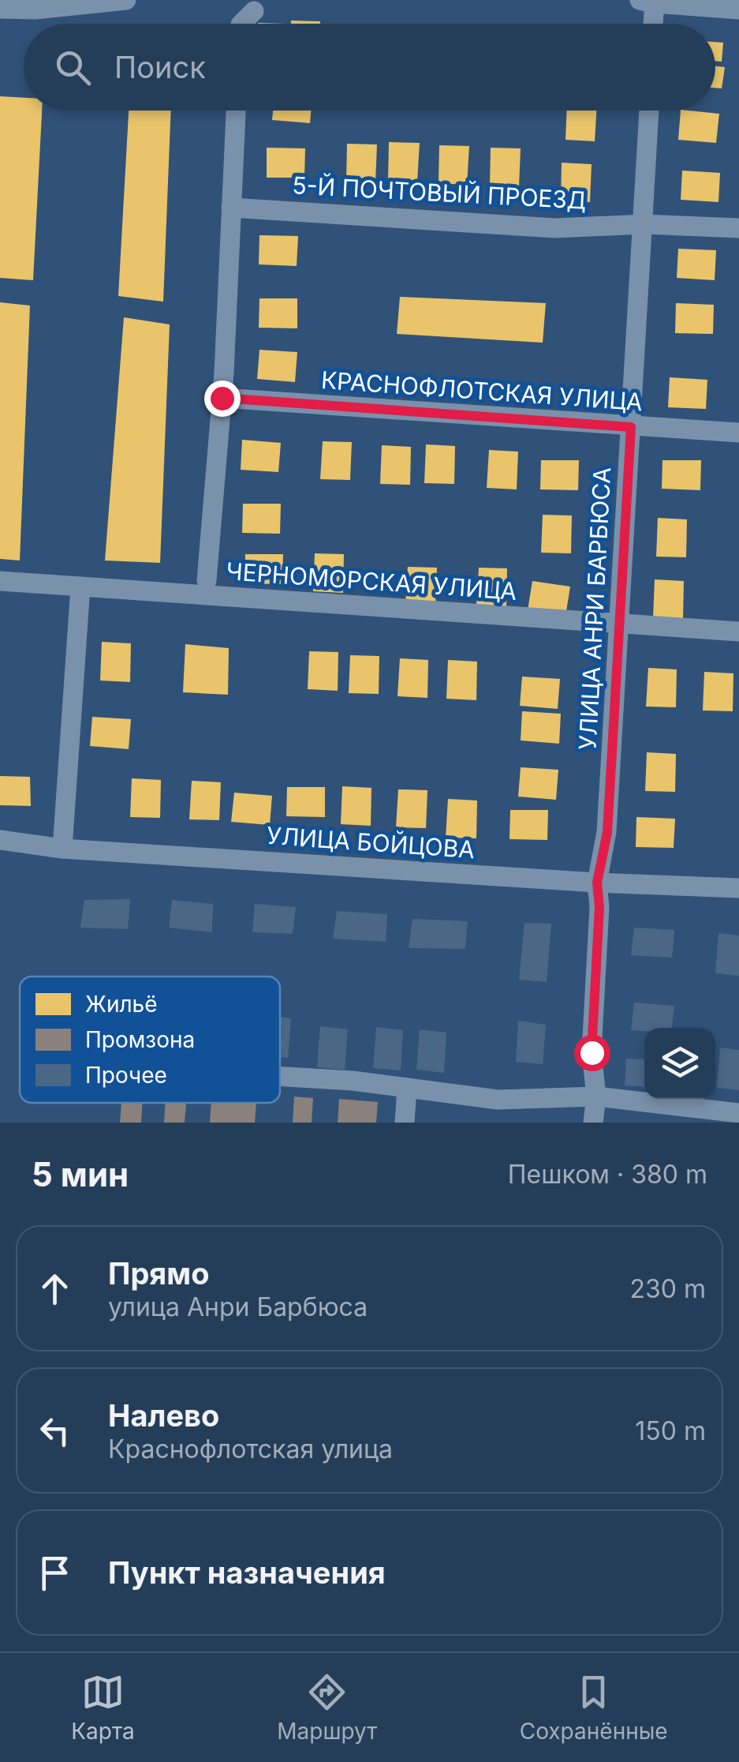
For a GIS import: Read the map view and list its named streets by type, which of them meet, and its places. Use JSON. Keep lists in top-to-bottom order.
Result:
{
  "streets": {
    "street": [
      "5-Й ПОЧТОВЫЙ ПРОЕЗД",
      "КРАСНОФЛОТСКАЯ УЛИЦА",
      "ЧЕРНОМОРСКАЯ УЛИЦА",
      "УЛИЦА АНРИ БАРБЮСА",
      "УЛИЦА БОЙЦОВА"
    ]
  },
  "crossings": [
    ["5-Й ПОЧТОВЫЙ ПРОЕЗД", "УЛИЦА АНРИ БАРБЮСА"],
    ["КРАСНОФЛОТСКАЯ УЛИЦА", "УЛИЦА АНРИ БАРБЮСА"],
    ["ЧЕРНОМОРСКАЯ УЛИЦА", "УЛИЦА АНРИ БАРБЮСА"],
    ["УЛИЦА АНРИ БАРБЮСА", "УЛИЦА БОЙЦОВА"]
  ],
  "legend": ["Жильё", "Промзона", "Прочее"],
  "page": {
    "search": "Поиск",
    "heading": ["5 мин", "Пешком · 380 m"],
    "list": [
      ["Прямо", "улица Анри Барбюса", "230 m"],
      ["Налево", "Краснофлотская улица", "150 m"],
      "Пункт назначения"
    ],
    "nav": ["Карта", "Маршрут", "Сохранённые"]
  }
}
